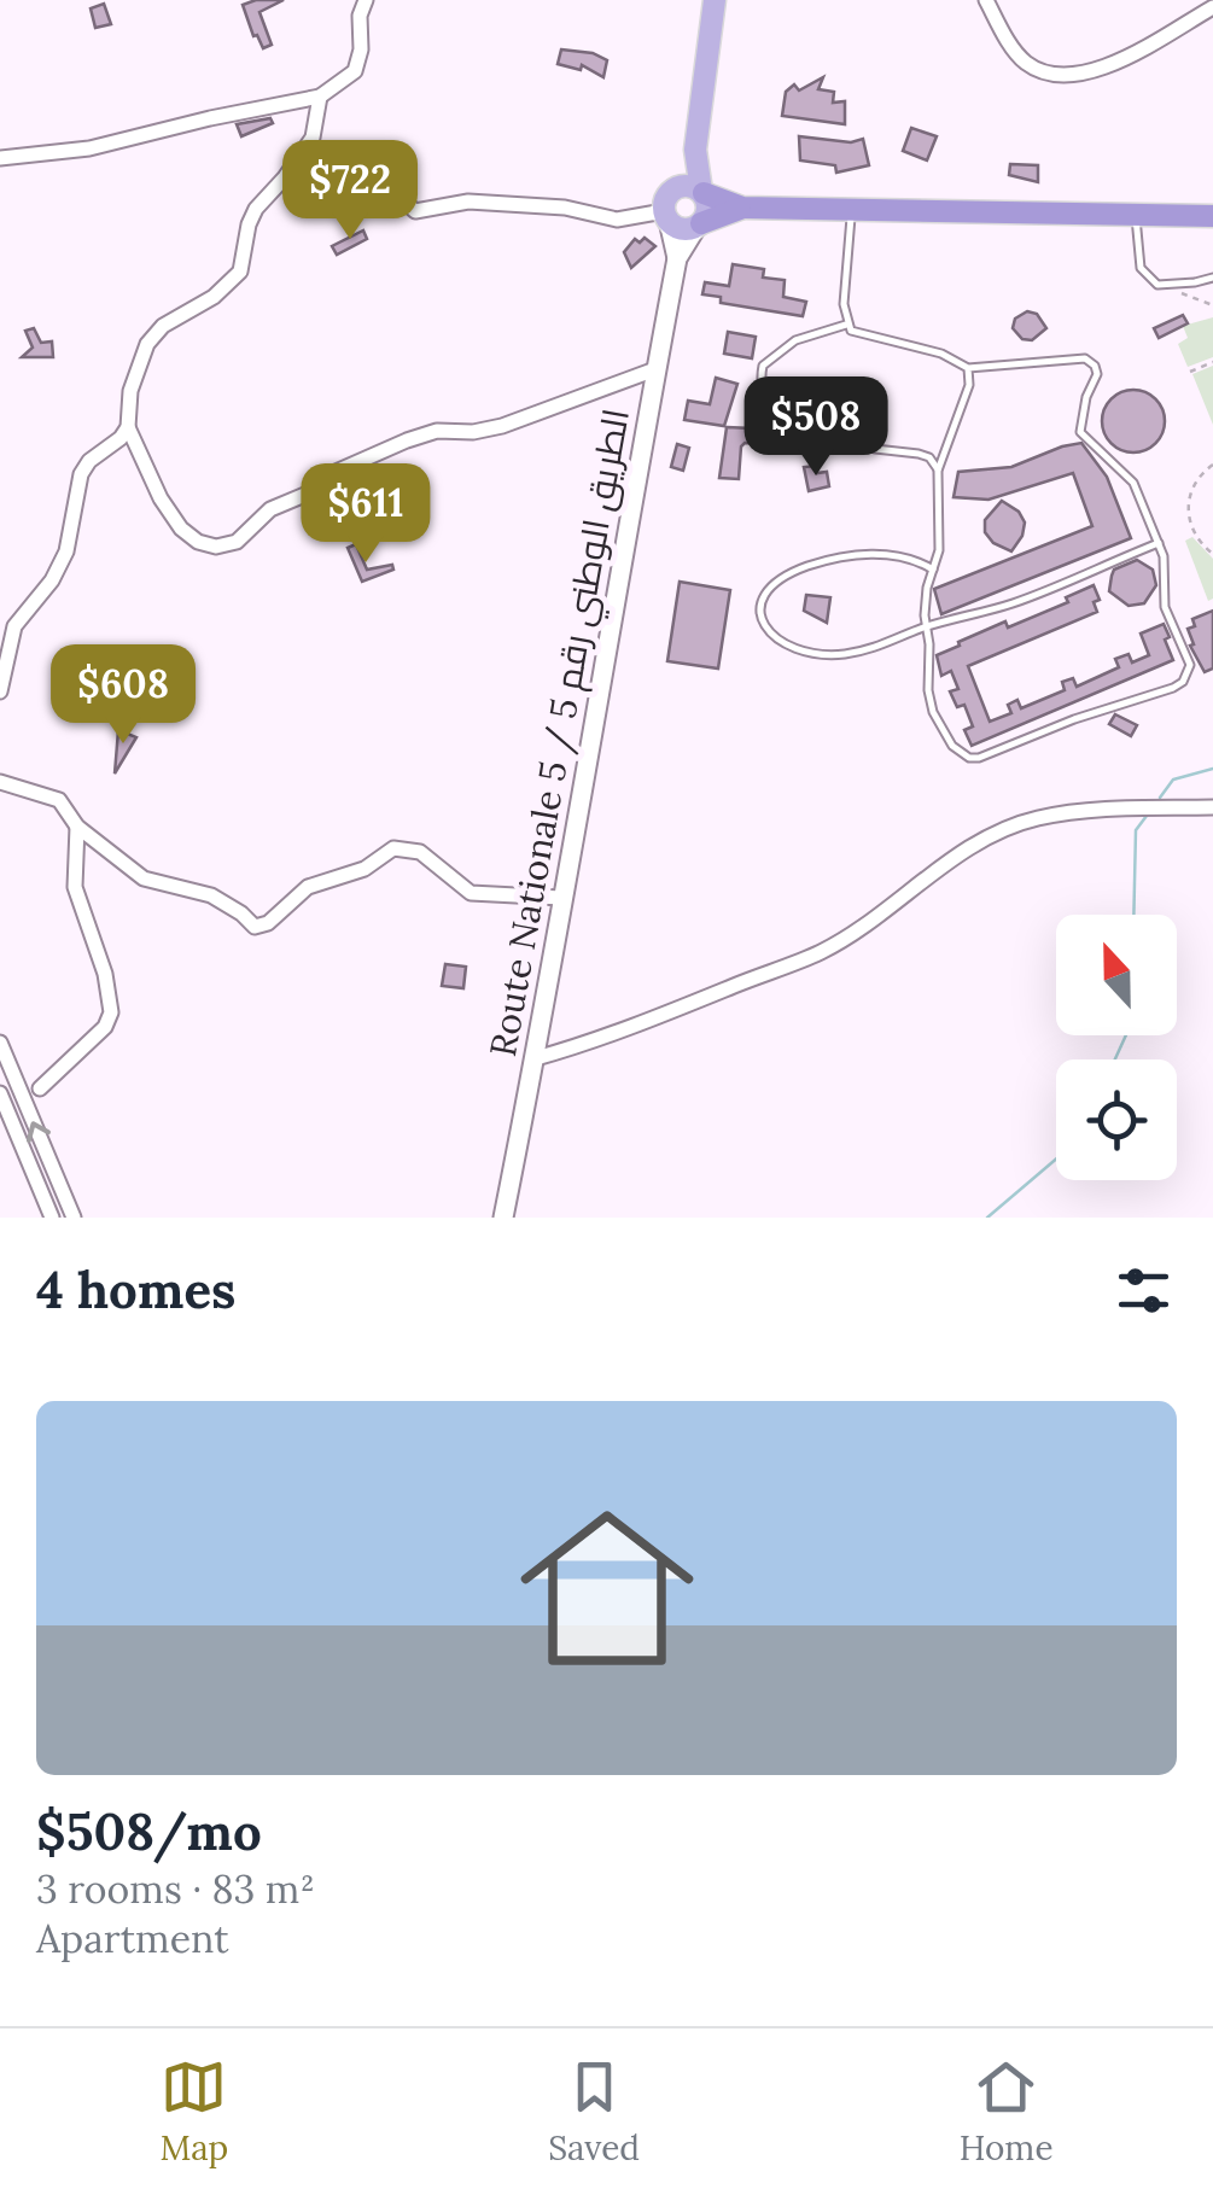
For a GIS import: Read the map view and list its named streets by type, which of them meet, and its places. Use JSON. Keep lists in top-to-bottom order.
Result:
{
  "streets": {
    "main road": ["Route Nationale 5 / الطريق الوطني رقم 5"]
  },
  "north": "top",
  "page": {
    "price": [
      "$722",
      "$508",
      "$611",
      "$608"
    ],
    "heading": "4 homes",
    "list": [
      {
        "name": "$508/mo",
        "note": "3 rooms · 83 m² · Apartment"
      }
    ],
    "tabs": ["Map", "Saved", "Home"]
  }
}
